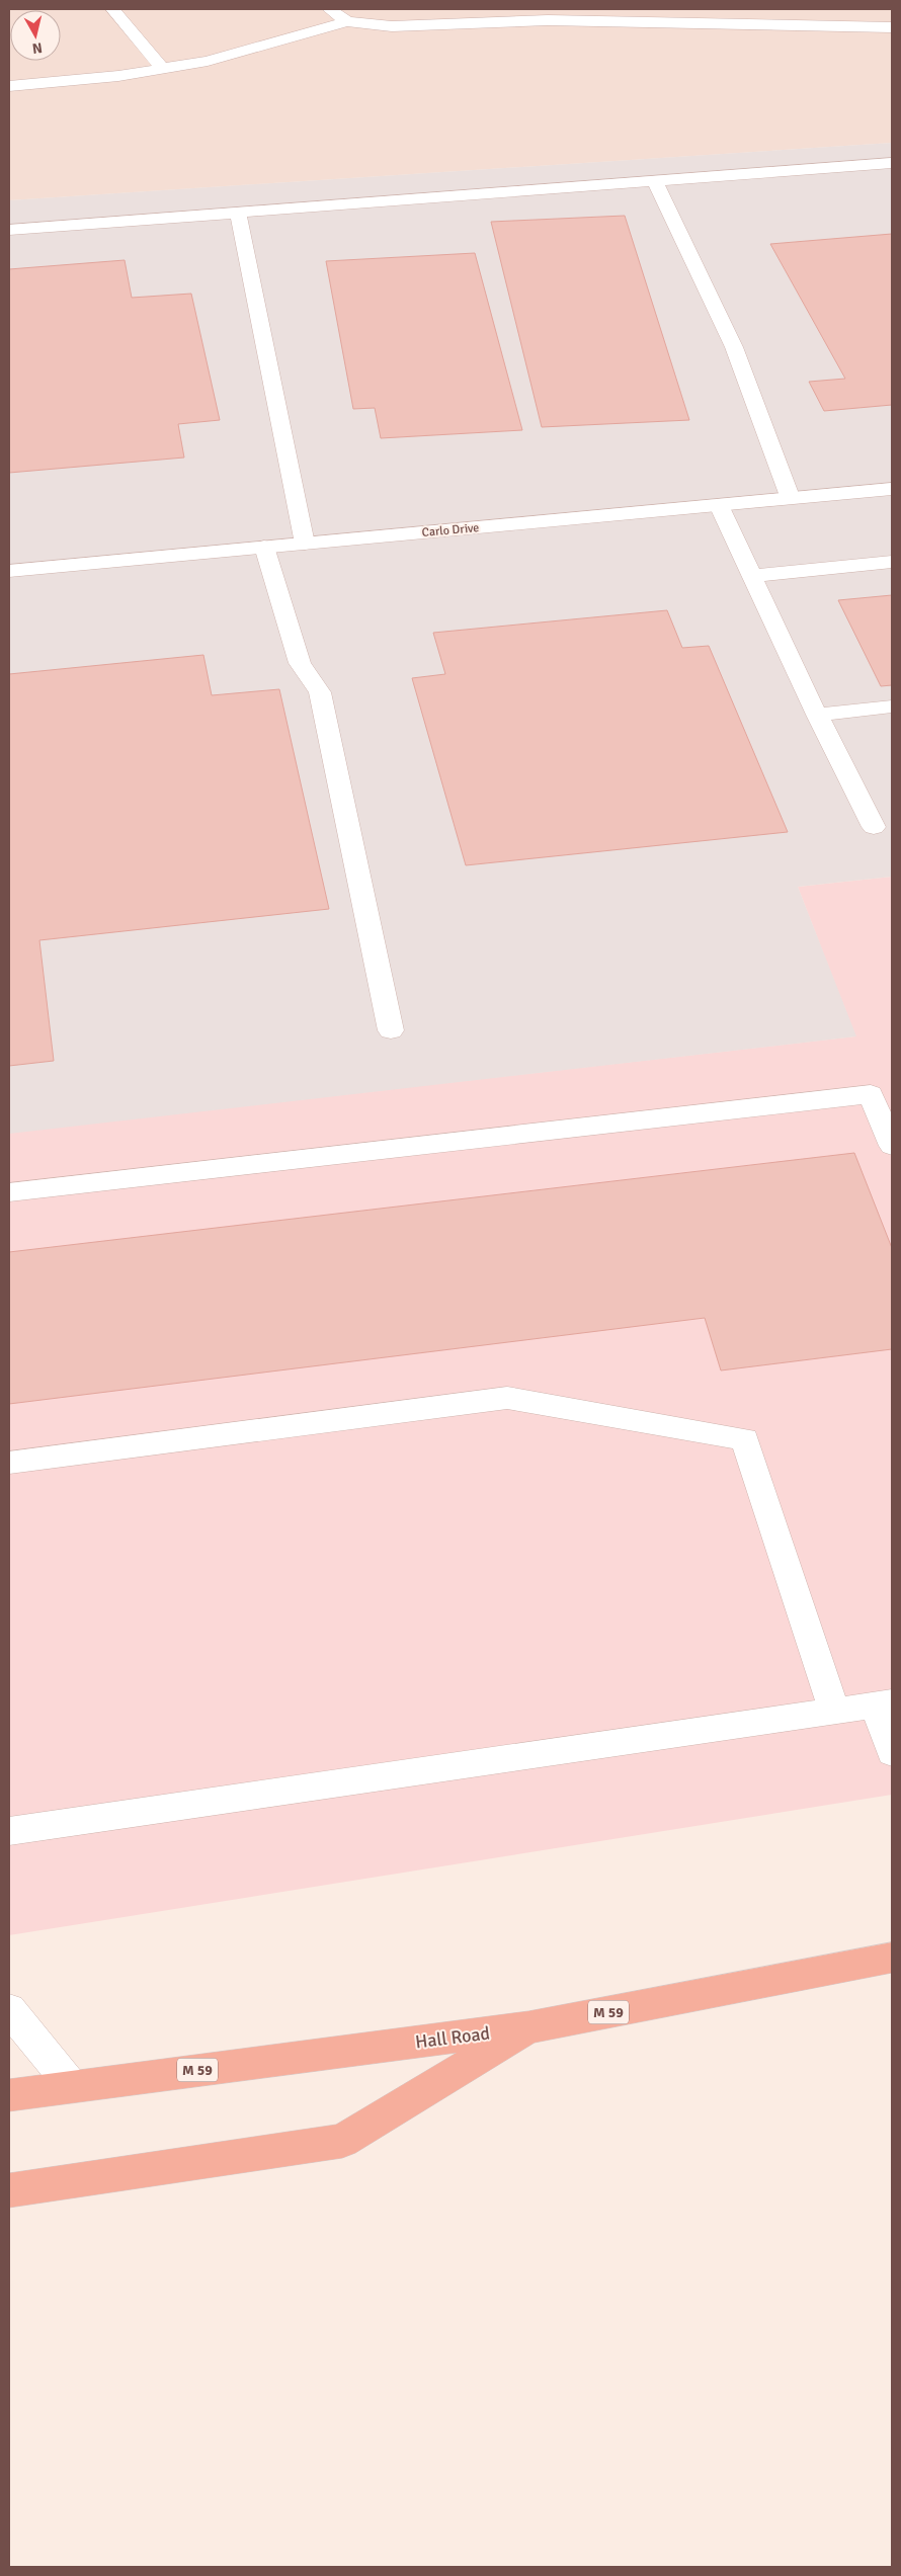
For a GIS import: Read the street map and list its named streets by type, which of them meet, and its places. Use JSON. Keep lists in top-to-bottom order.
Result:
{
  "streets": {
    "highway": ["M 59", "Hall Road"],
    "street": ["Carlo Drive"]
  },
  "north": "bottom"
}
